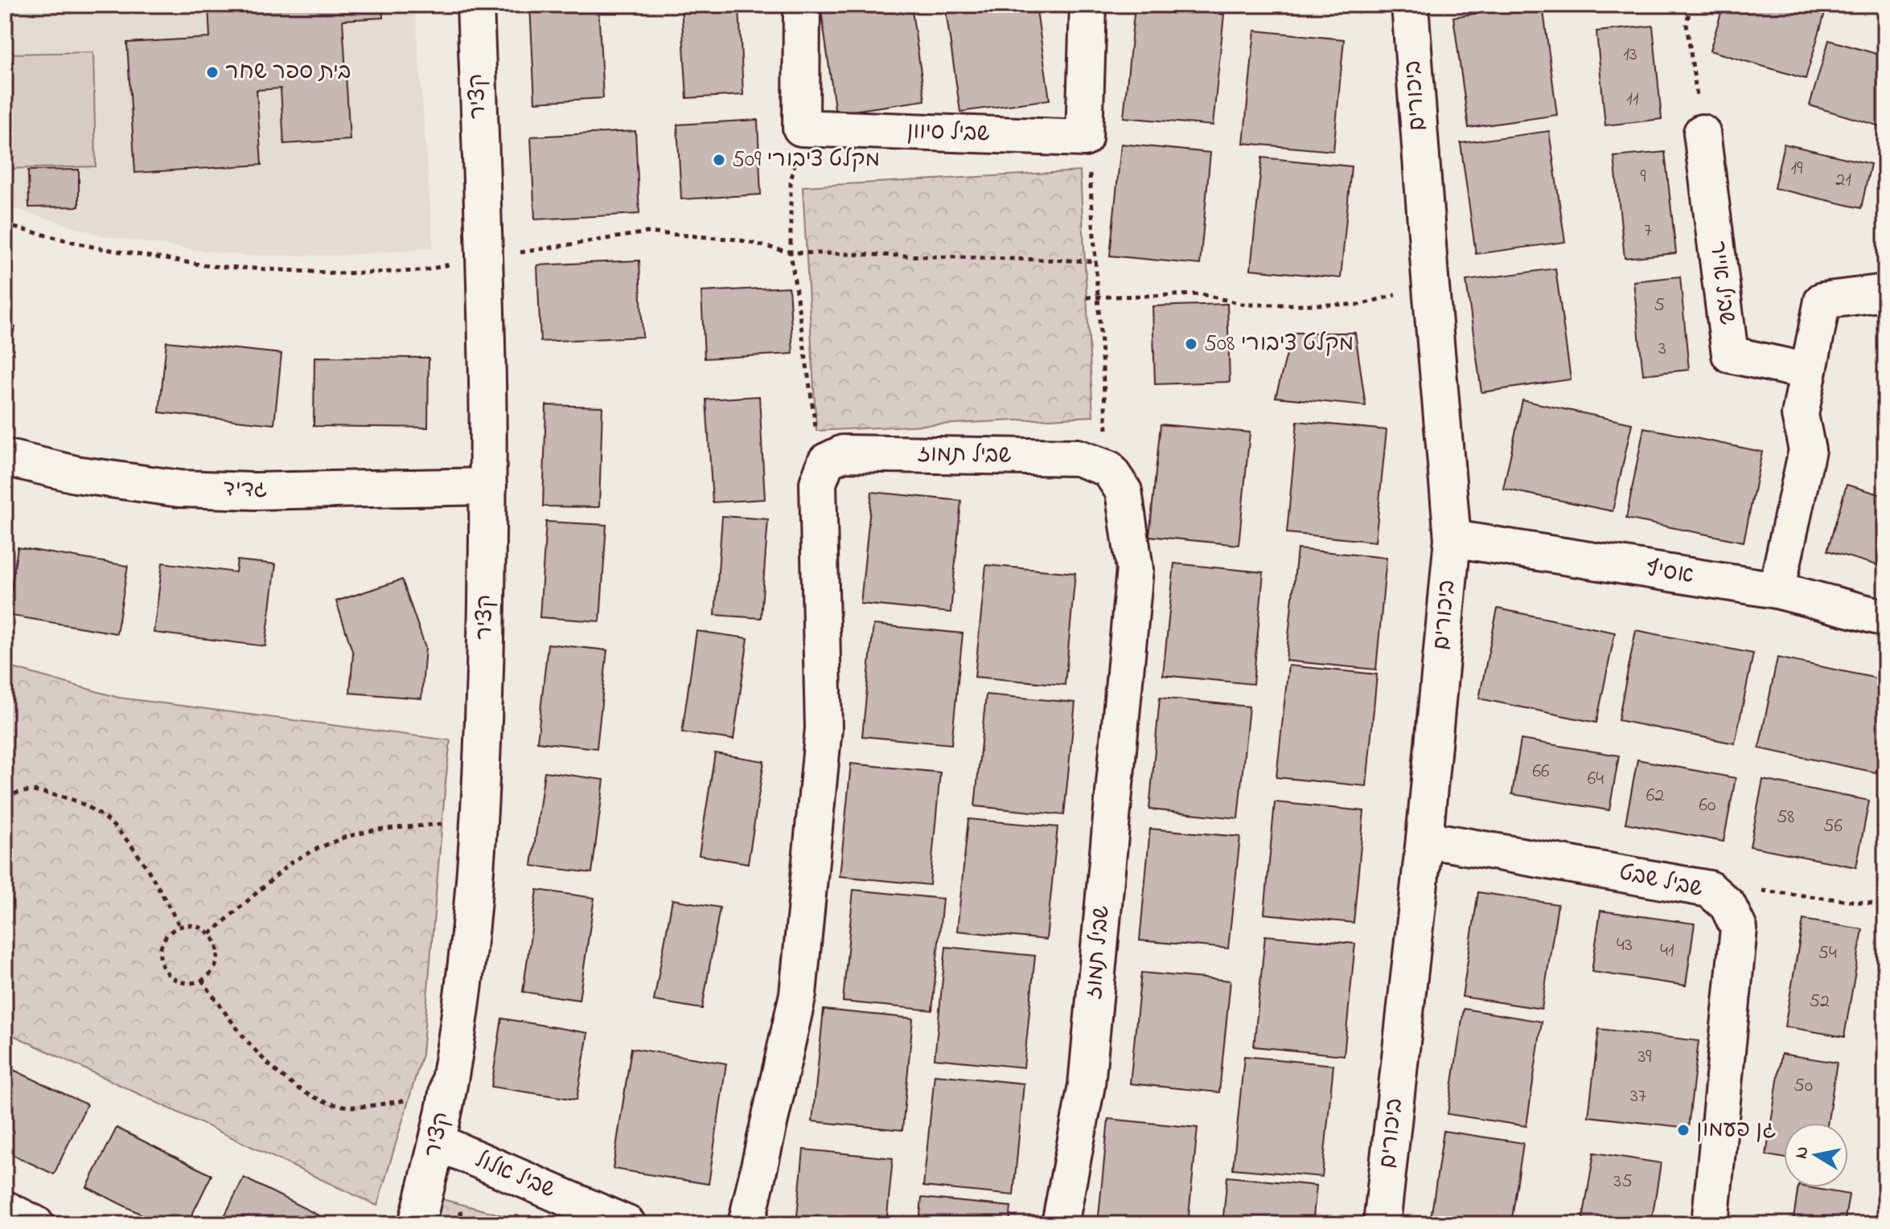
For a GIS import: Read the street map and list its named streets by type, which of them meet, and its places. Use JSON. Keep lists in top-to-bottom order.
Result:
{
  "streets": {
    "street": [
      "ביכורים",
      "קציר",
      "שביל סיוון",
      "שביל אייר",
      "שביל תמוז",
      "גדיד",
      "אסיף",
      "שביל שבט",
      "שביל אלול"
    ]
  },
  "crossings": [
    ["ביכורים", "אסיף"],
    ["ביכורים", "שביל שבט"],
    ["קציר", "גדיד"],
    ["קציר", "שביל אלול"]
  ],
  "places": [
    "בית ספר שחר",
    "מקלט ציבורי 509",
    "מקלט ציבורי 508",
    "גן פעמון"
  ],
  "house_numbers": [
    "13",
    "11",
    "19",
    "9",
    "21",
    "7",
    "5",
    "3",
    "66",
    "64",
    "62",
    "60",
    "58",
    "56",
    "43",
    "41",
    "54",
    "52",
    "39",
    "50",
    "37",
    "35"
  ],
  "north": "left"
}
